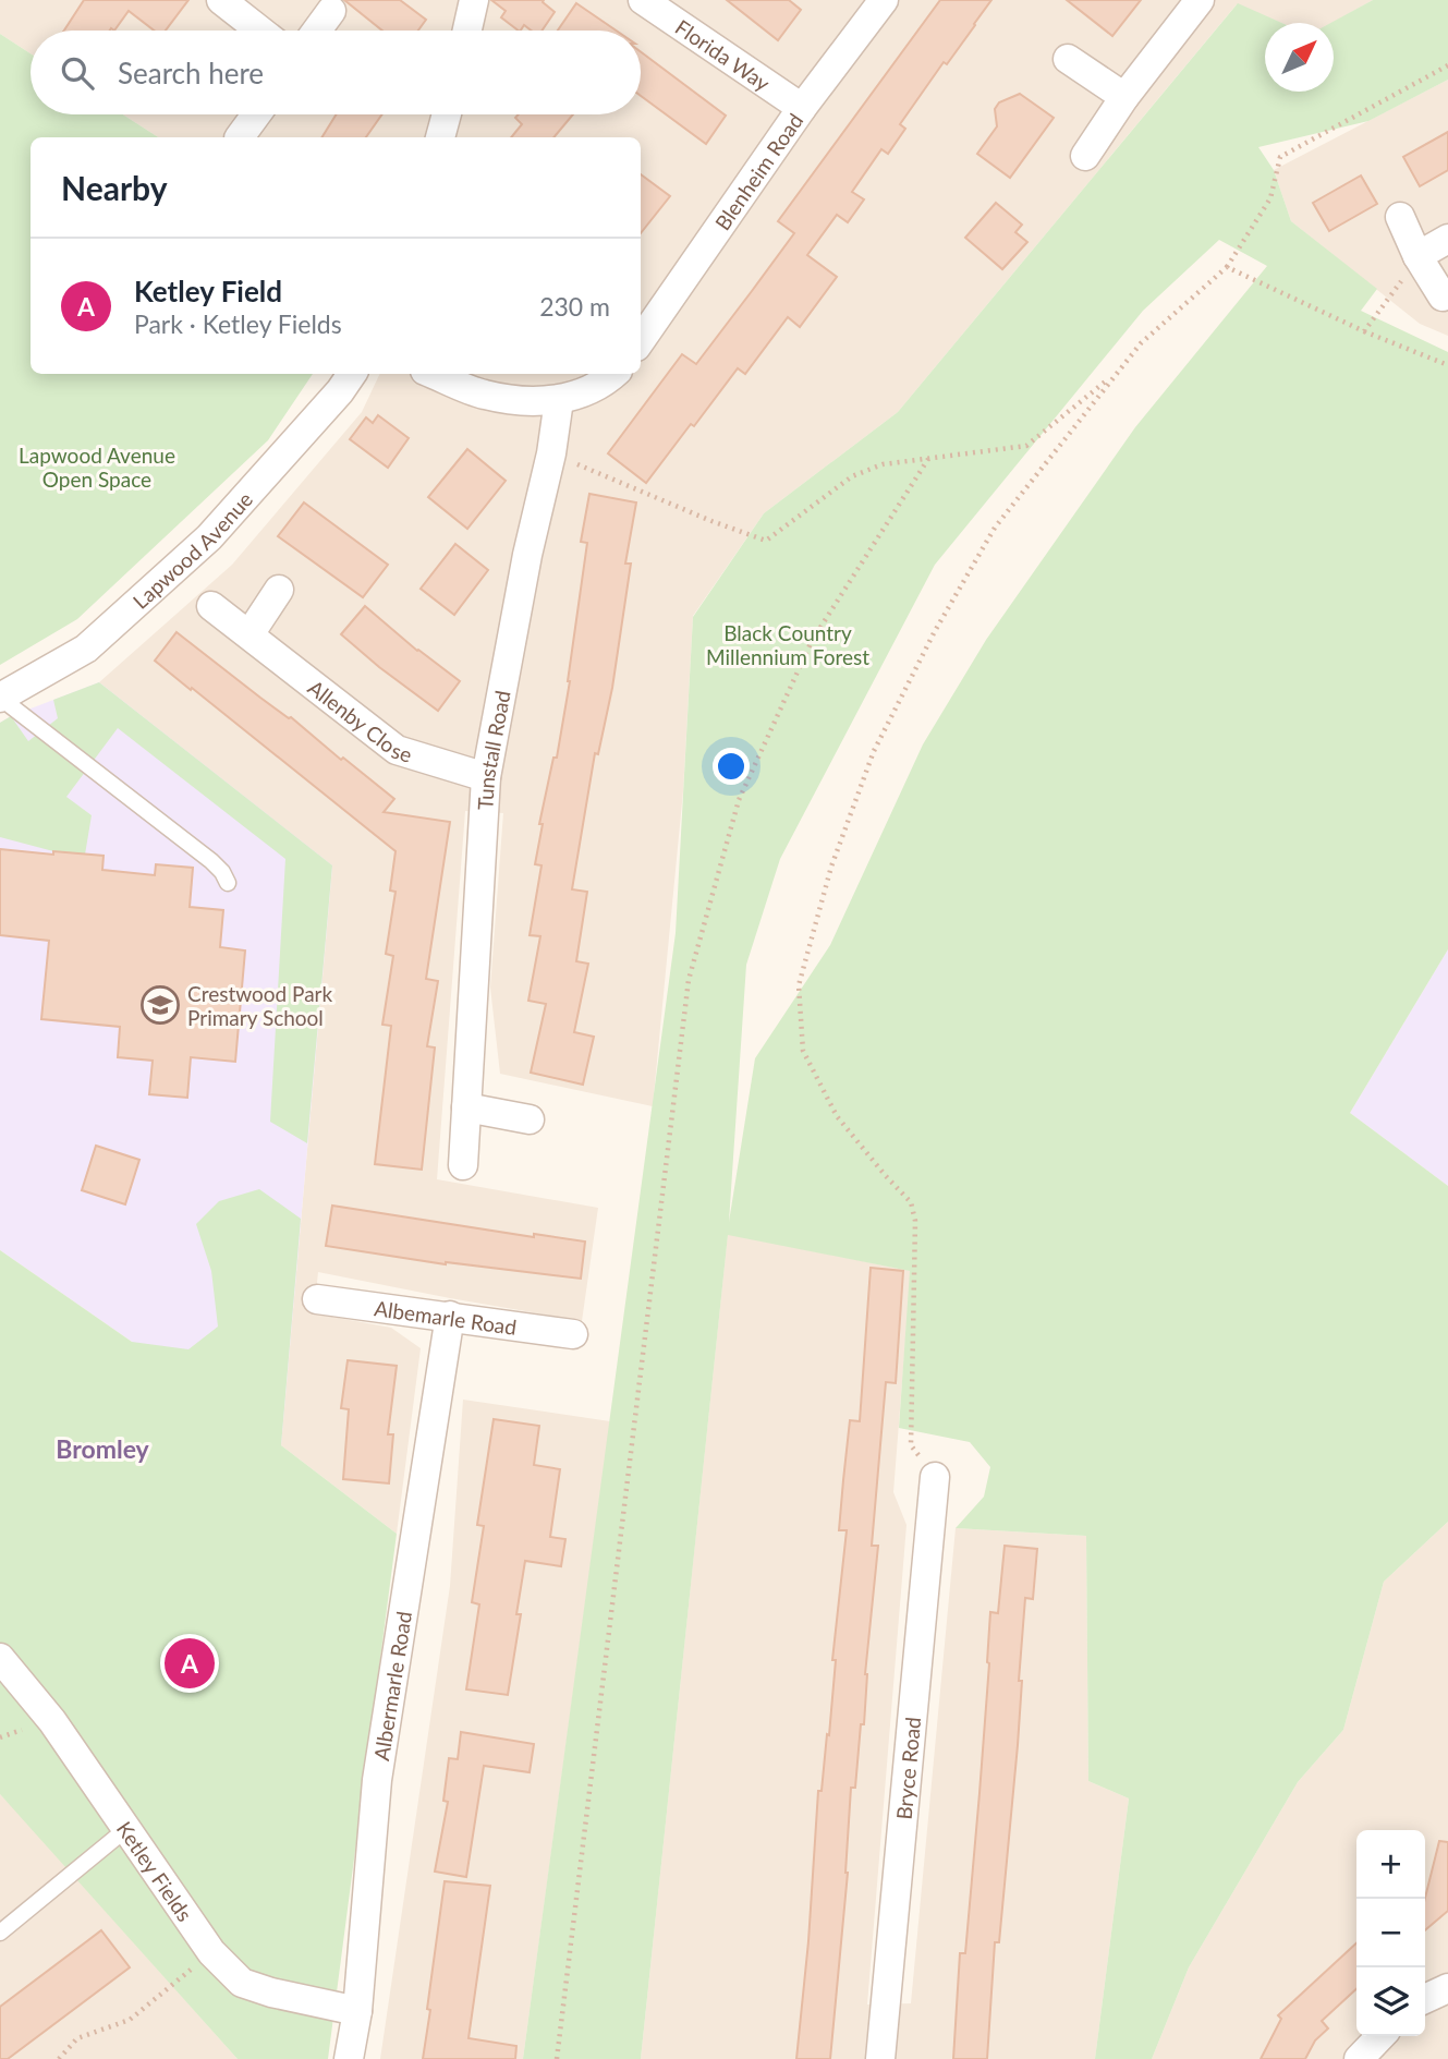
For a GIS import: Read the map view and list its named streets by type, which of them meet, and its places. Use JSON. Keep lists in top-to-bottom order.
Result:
{
  "streets": {
    "street": [
      "Florida Way",
      "Blenheim Road",
      "Lapwood Avenue",
      "Allenby Close",
      "Tunstall Road",
      "Albemarle Road",
      "Albermarle Road",
      "Bryce Road",
      "Ketley Fields"
    ]
  },
  "crossings": [
    ["Florida Way", "Blenheim Road"],
    ["Allenby Close", "Tunstall Road"],
    ["Albemarle Road", "Albermarle Road"],
    ["Albermarle Road", "Ketley Fields"]
  ],
  "districts": ["Bromley"],
  "parks": ["Lapwood Avenue Open Space", "Black Country Millennium Forest"],
  "places": {
    "school or university": ["Crestwood Park Primary School"]
  },
  "north": "top right",
  "page": {
    "search": "Search here",
    "heading": "Nearby",
    "list": [
      {
        "mark": "A",
        "name": "Ketley Field",
        "note": "Park · Ketley Fields",
        "value": "230 m"
      }
    ],
    "pins": "A",
    "map_buttons": ["+", "−"]
  }
}
